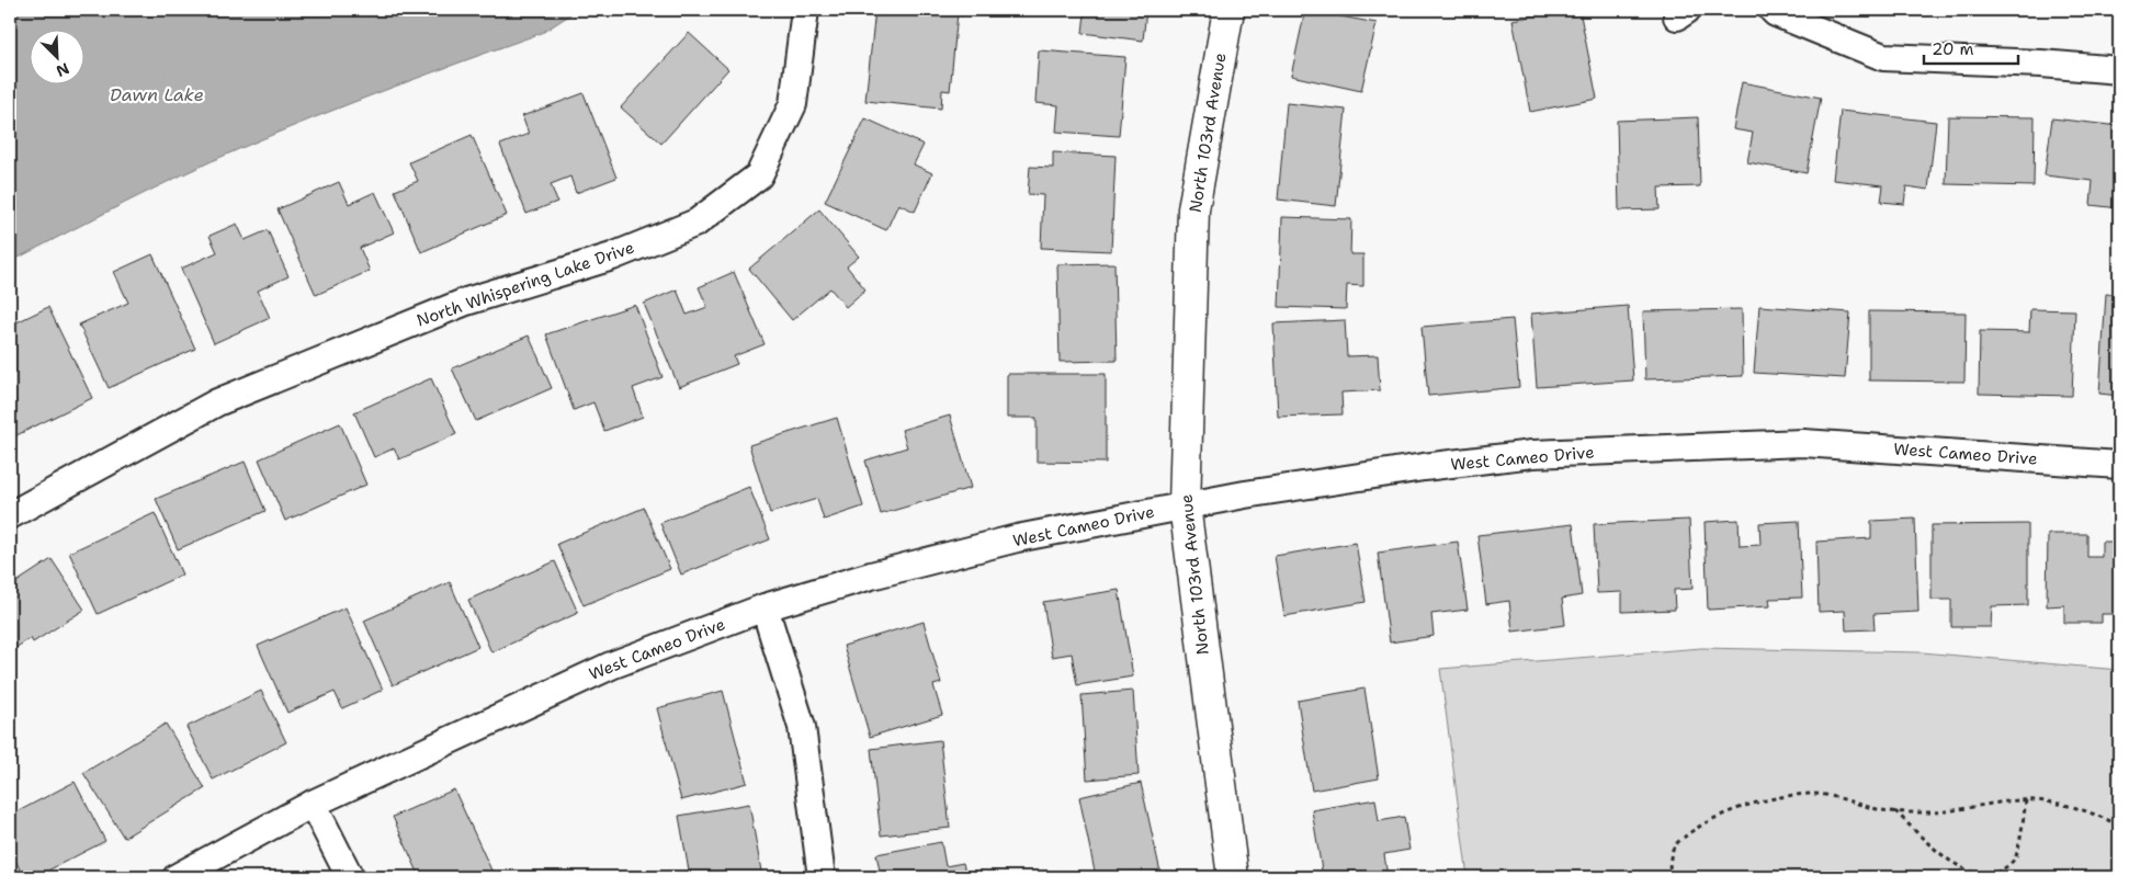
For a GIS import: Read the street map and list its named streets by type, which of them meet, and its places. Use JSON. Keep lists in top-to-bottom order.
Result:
{
  "streets": {
    "street": ["North 103rd Avenue", "North Whispering Lake Drive", "West Cameo Drive"]
  },
  "crossings": [
    ["North 103rd Avenue", "West Cameo Drive"]
  ],
  "water": ["Dawn Lake"],
  "scale_bar": "20 m",
  "north": "bottom right"
}
